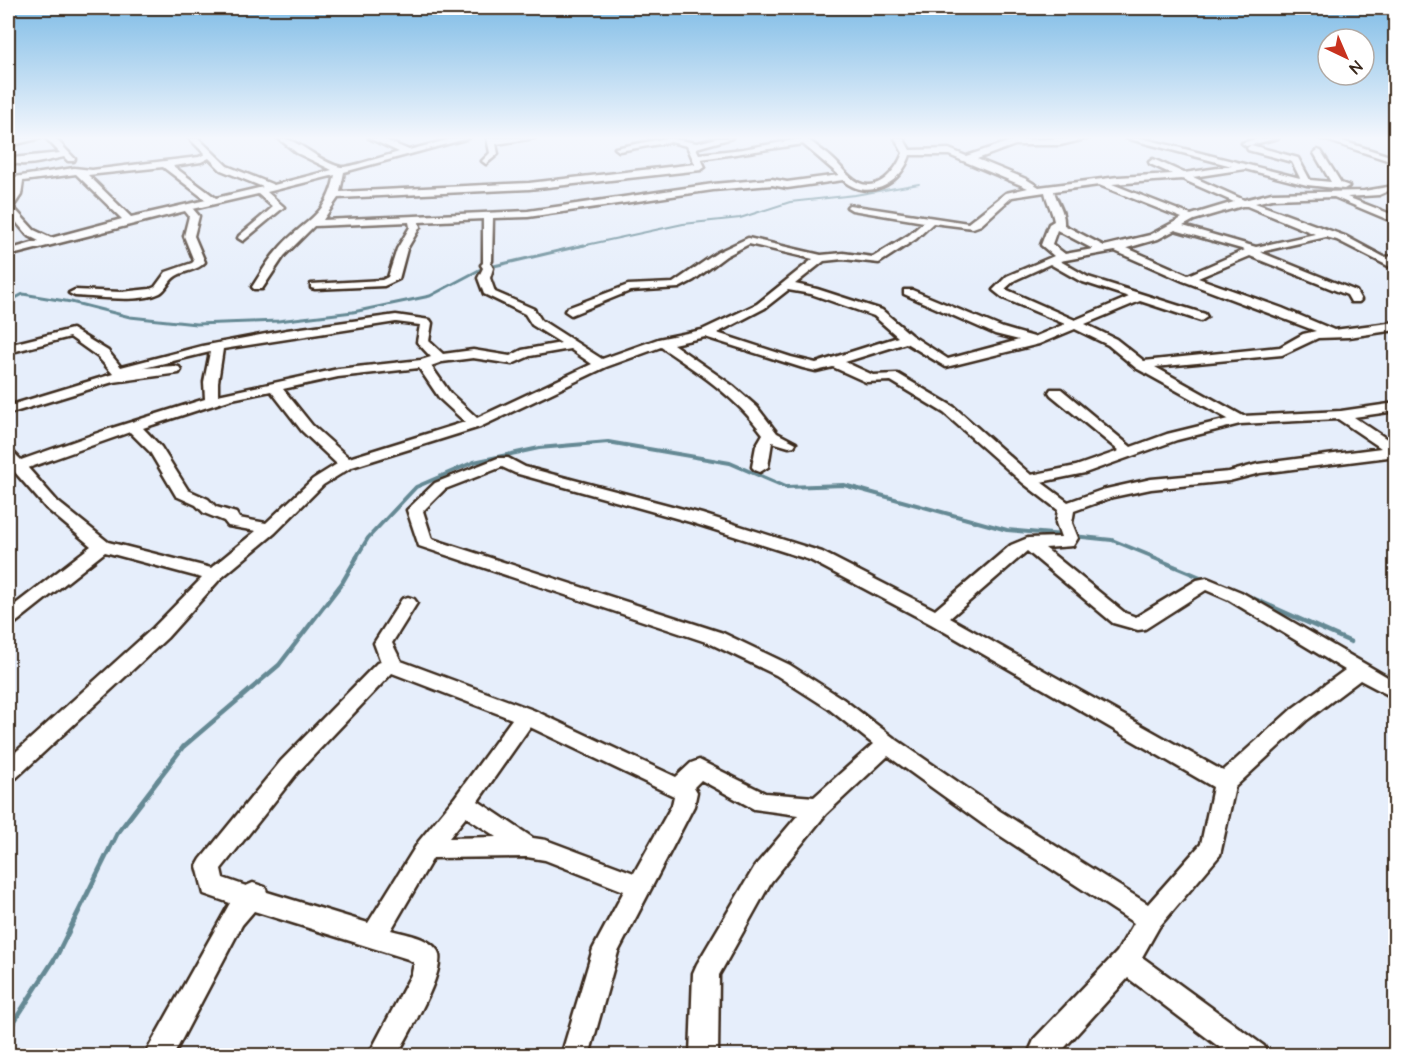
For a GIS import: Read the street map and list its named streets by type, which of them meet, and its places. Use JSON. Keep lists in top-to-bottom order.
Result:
{
  "north": "bottom right"
}
